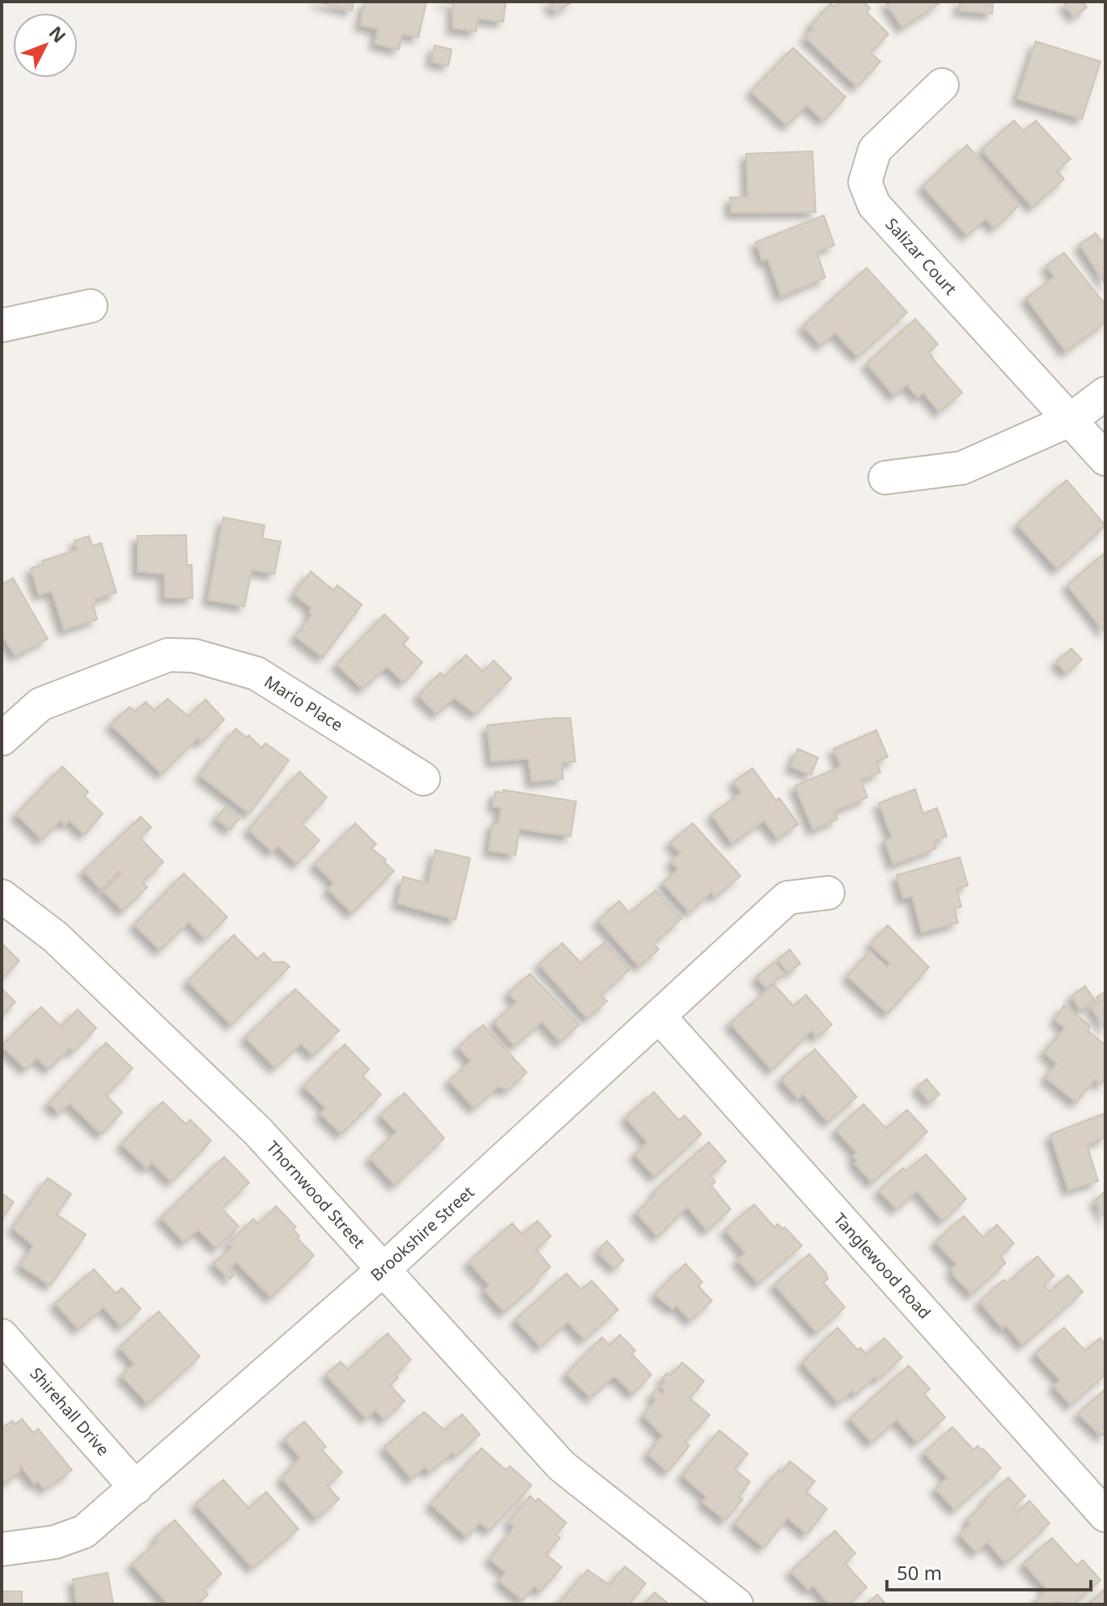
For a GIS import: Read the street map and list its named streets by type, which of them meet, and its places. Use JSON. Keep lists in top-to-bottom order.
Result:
{
  "streets": {
    "street": [
      "Salizar Court",
      "Mario Place",
      "Thornwood Street",
      "Brookshire Street",
      "Tanglewood Road",
      "Shirehall Drive"
    ]
  },
  "crossings": [
    ["Thornwood Street", "Brookshire Street"],
    ["Brookshire Street", "Tanglewood Road"],
    ["Brookshire Street", "Shirehall Drive"]
  ],
  "scale_bar": "50 m",
  "north": "top right"
}
